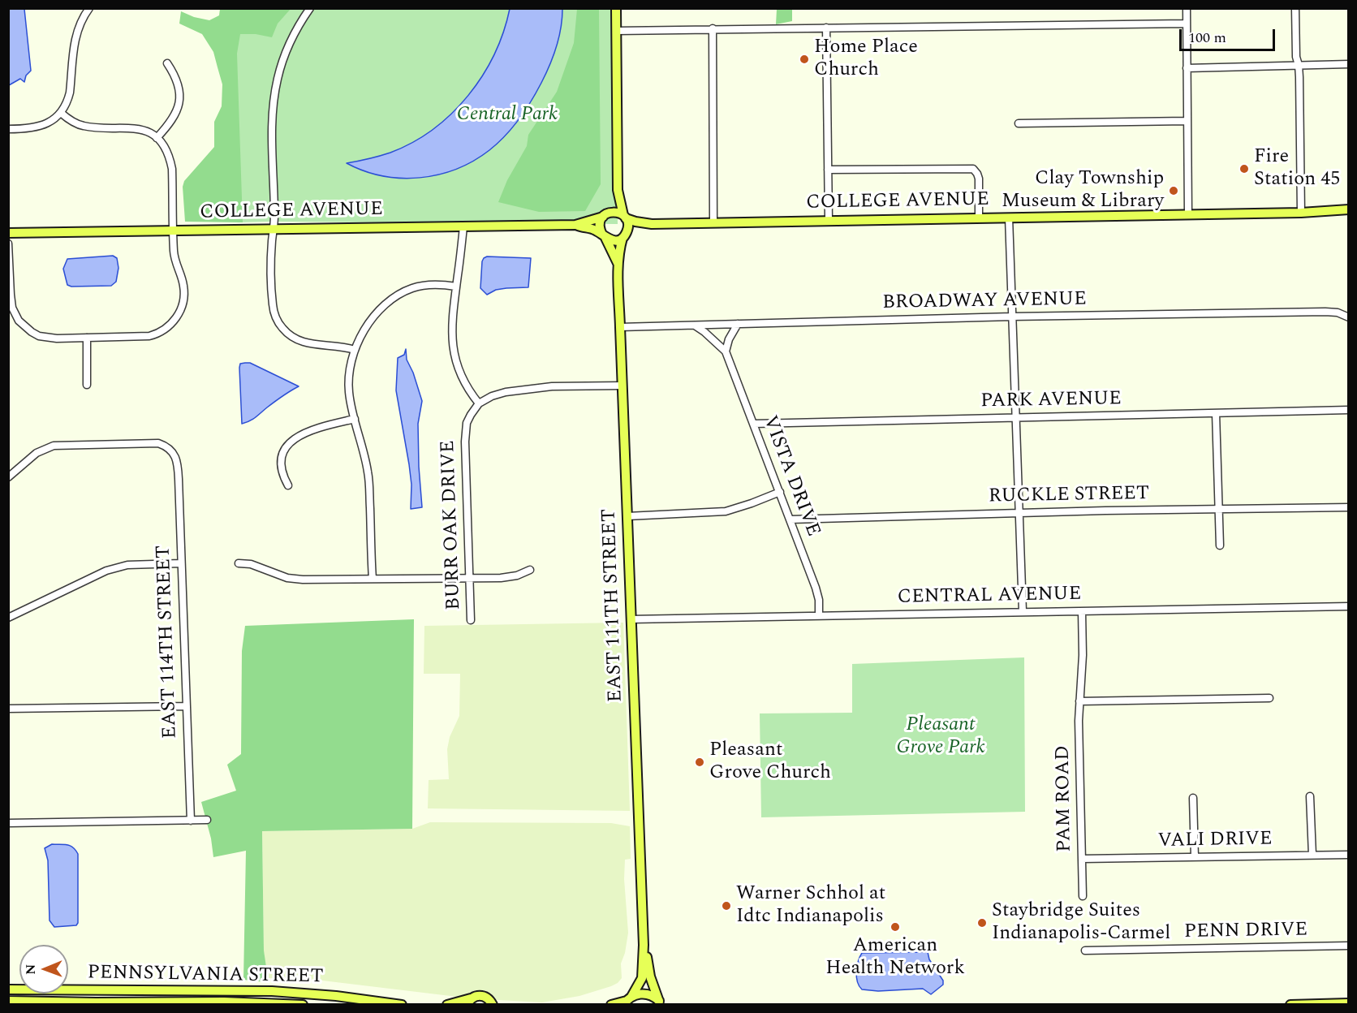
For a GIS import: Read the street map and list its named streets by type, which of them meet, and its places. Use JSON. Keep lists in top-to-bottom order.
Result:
{
  "streets": {
    "main road": ["COLLEGE AVENUE", "EAST 111TH STREET", "PENNSYLVANIA STREET"],
    "street": [
      "BROADWAY AVENUE",
      "PARK AVENUE",
      "VISTA DRIVE",
      "RUCKLE STREET",
      "BURR OAK DRIVE",
      "CENTRAL AVENUE",
      "EAST 114TH STREET",
      "PAM ROAD",
      "VALI DRIVE",
      "PENN DRIVE"
    ]
  },
  "crossings": [
    ["COLLEGE AVENUE", "EAST 111TH STREET"],
    ["BROADWAY AVENUE", "VISTA DRIVE"],
    ["BROADWAY AVENUE", "EAST 111TH STREET"],
    ["PARK AVENUE", "VISTA DRIVE"],
    ["VISTA DRIVE", "RUCKLE STREET"],
    ["VISTA DRIVE", "CENTRAL AVENUE"],
    ["CENTRAL AVENUE", "EAST 111TH STREET"],
    ["CENTRAL AVENUE", "PAM ROAD"],
    ["PAM ROAD", "VALI DRIVE"]
  ],
  "parks": ["Central Park", "Pleasant Grove Park"],
  "places": [
    "Home Place Church",
    "Fire Station 45",
    "Clay Township Museum & Library",
    "Pleasant Grove Church",
    "Warner Schhol at Idtc Indianapolis",
    "Staybridge Suites Indianapolis-Carmel",
    "American Health Network"
  ],
  "scale_bar": "100 m",
  "north": "left"
}
